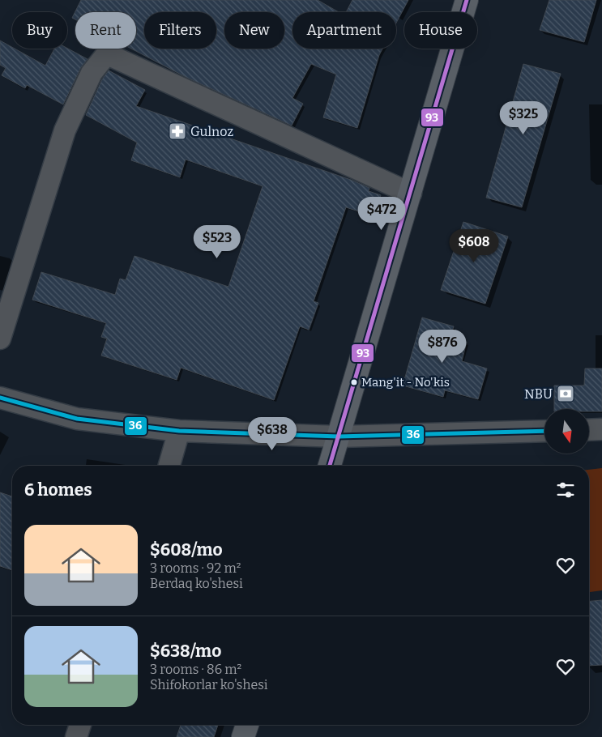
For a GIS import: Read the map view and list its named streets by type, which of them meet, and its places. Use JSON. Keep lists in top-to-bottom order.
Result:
{
  "places": {
    "pharmacy": ["Gulnoz"],
    "other": ["Mang'it - No'kis"],
    "bank": ["NBU"]
  },
  "lines": ["transit line 93", "transit line 36"],
  "north": "bottom",
  "page": {
    "chip": [
      "Buy",
      "Rent",
      "Filters",
      "New",
      "Apartment",
      "House"
    ],
    "price": [
      "$325",
      "$472",
      "$523",
      "$608",
      "$876",
      "$638"
    ],
    "heading": "6 homes",
    "list": [
      {
        "name": "$608/mo",
        "note": "3 rooms · 92 m² · Berdaq ko'shesi"
      },
      {
        "name": "$638/mo",
        "note": "3 rooms · 86 m² · Shifokorlar ko'shesi"
      }
    ]
  }
}
